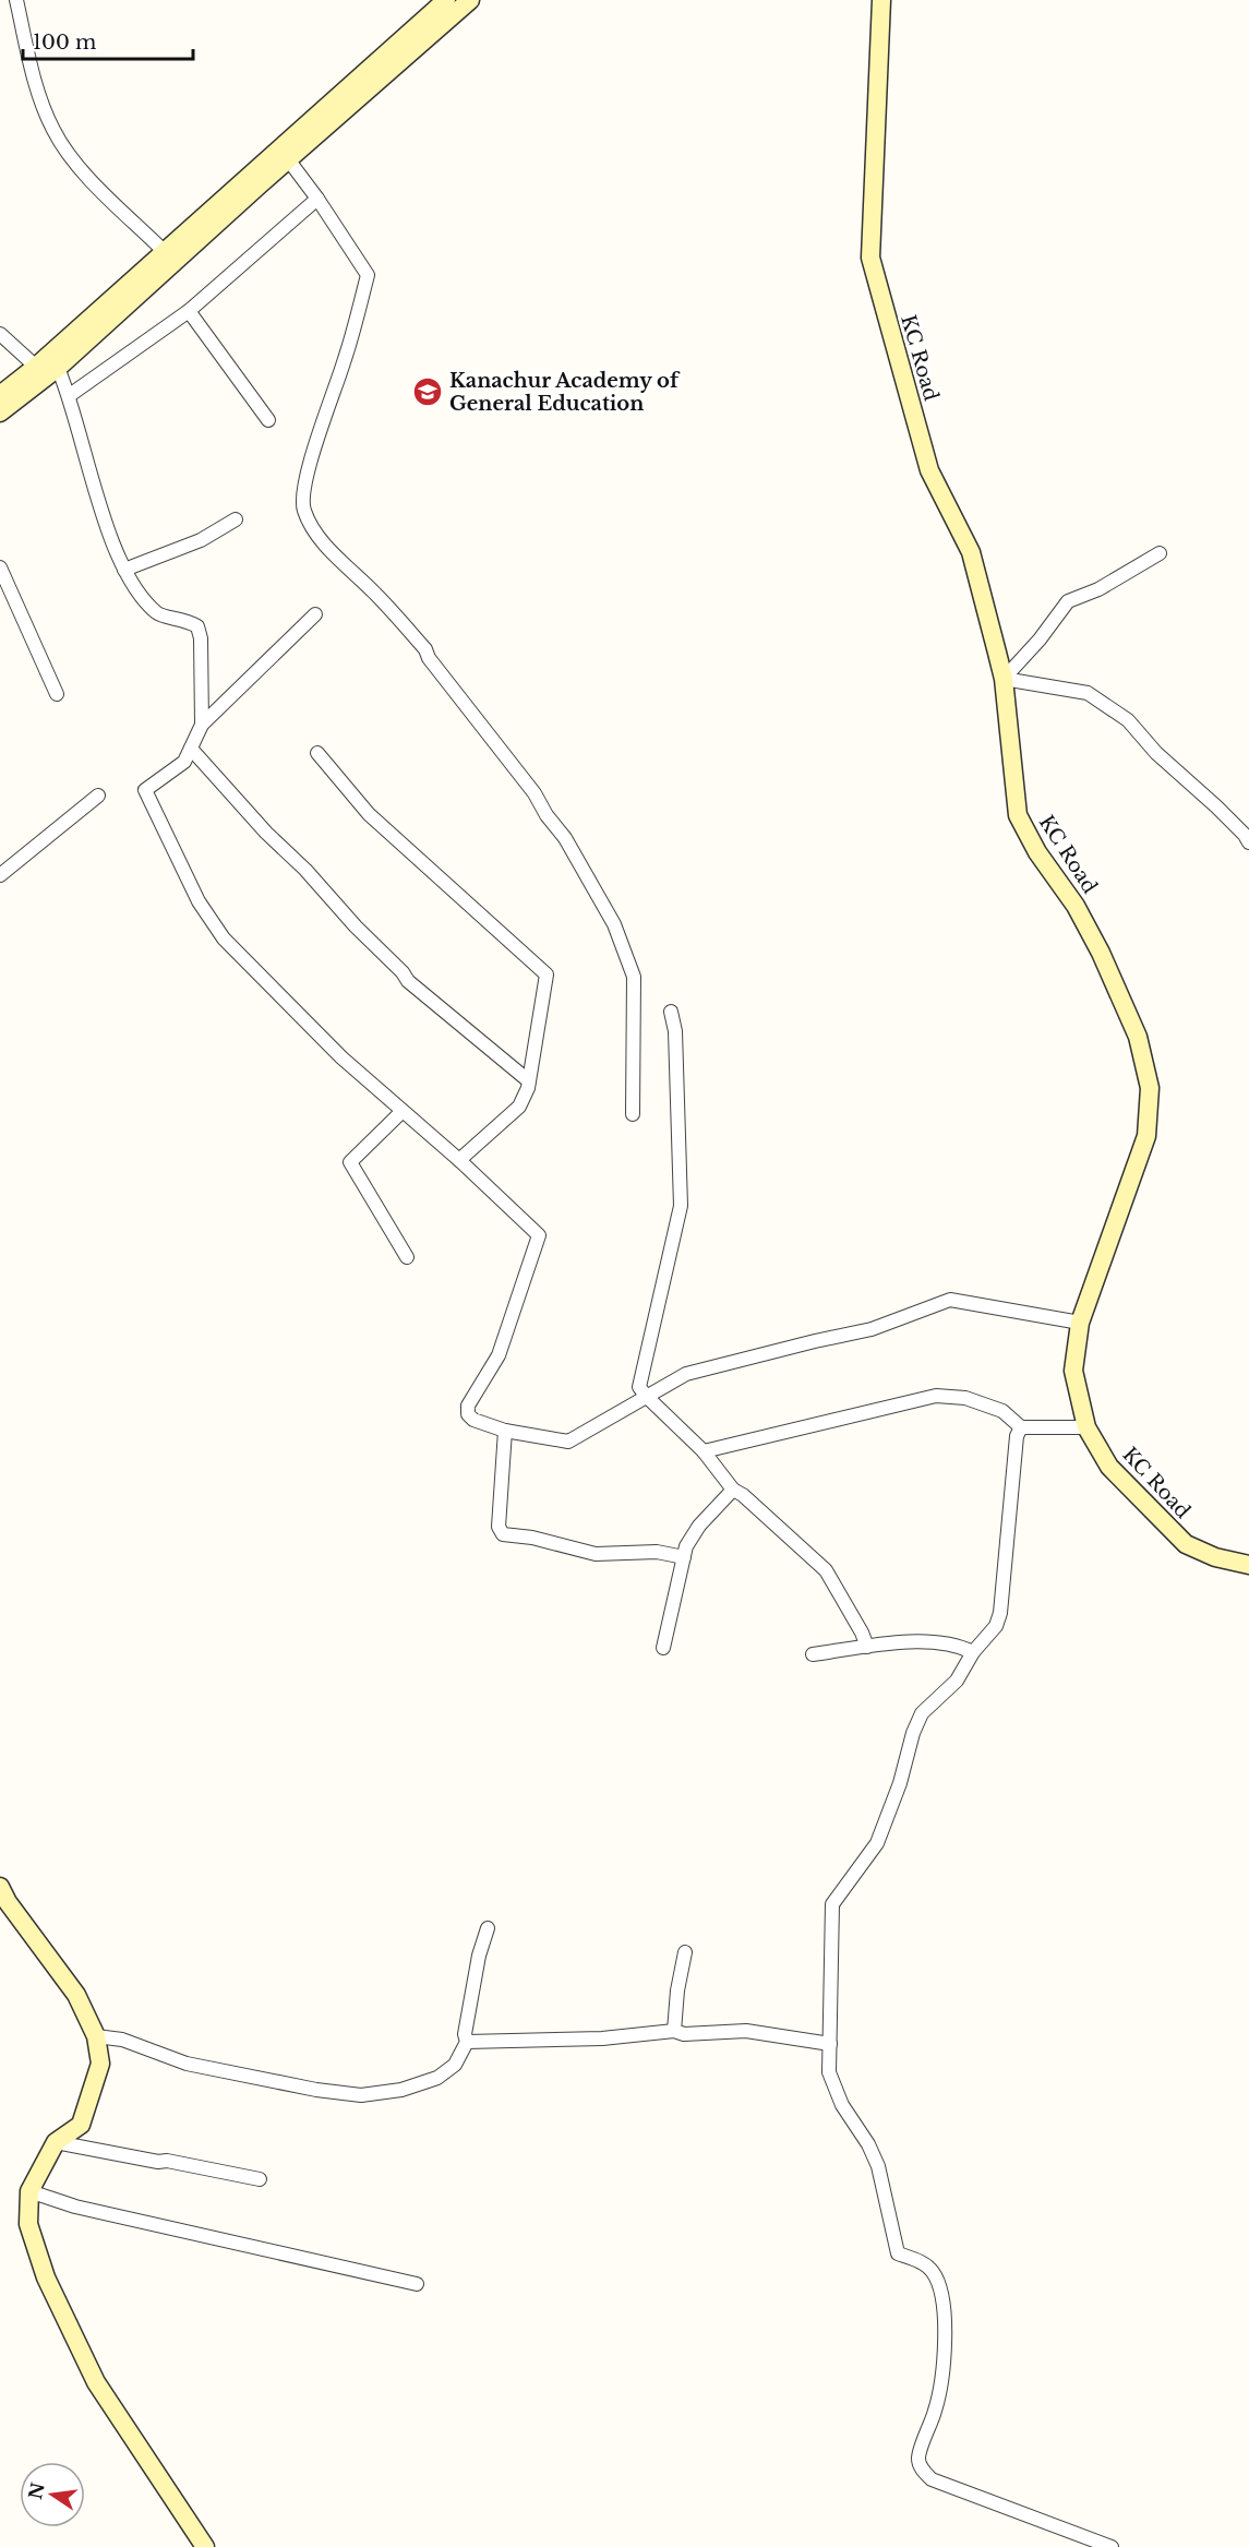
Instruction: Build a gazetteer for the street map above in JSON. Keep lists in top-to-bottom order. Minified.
{"streets":{"main road":["KC Road"]},"places":{"school or university":["Kanachur Academy of General Education"]},"scale_bar":"100 m","north":"left"}
